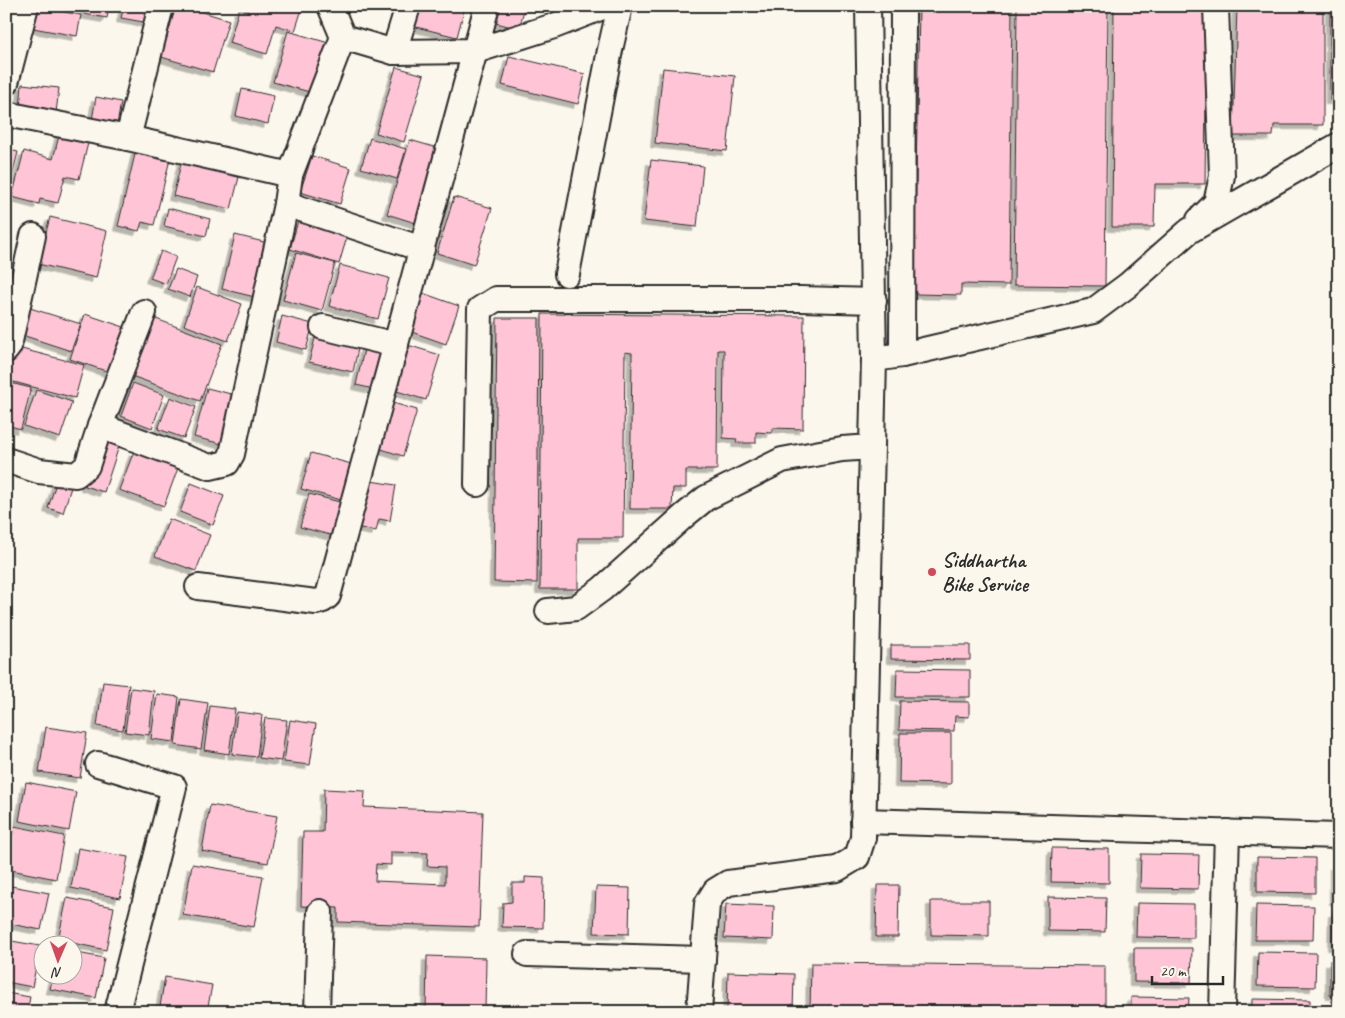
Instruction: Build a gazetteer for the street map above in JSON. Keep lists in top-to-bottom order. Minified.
{"places":["Siddhartha Bike Service"],"scale_bar":"20 m","north":"bottom"}
